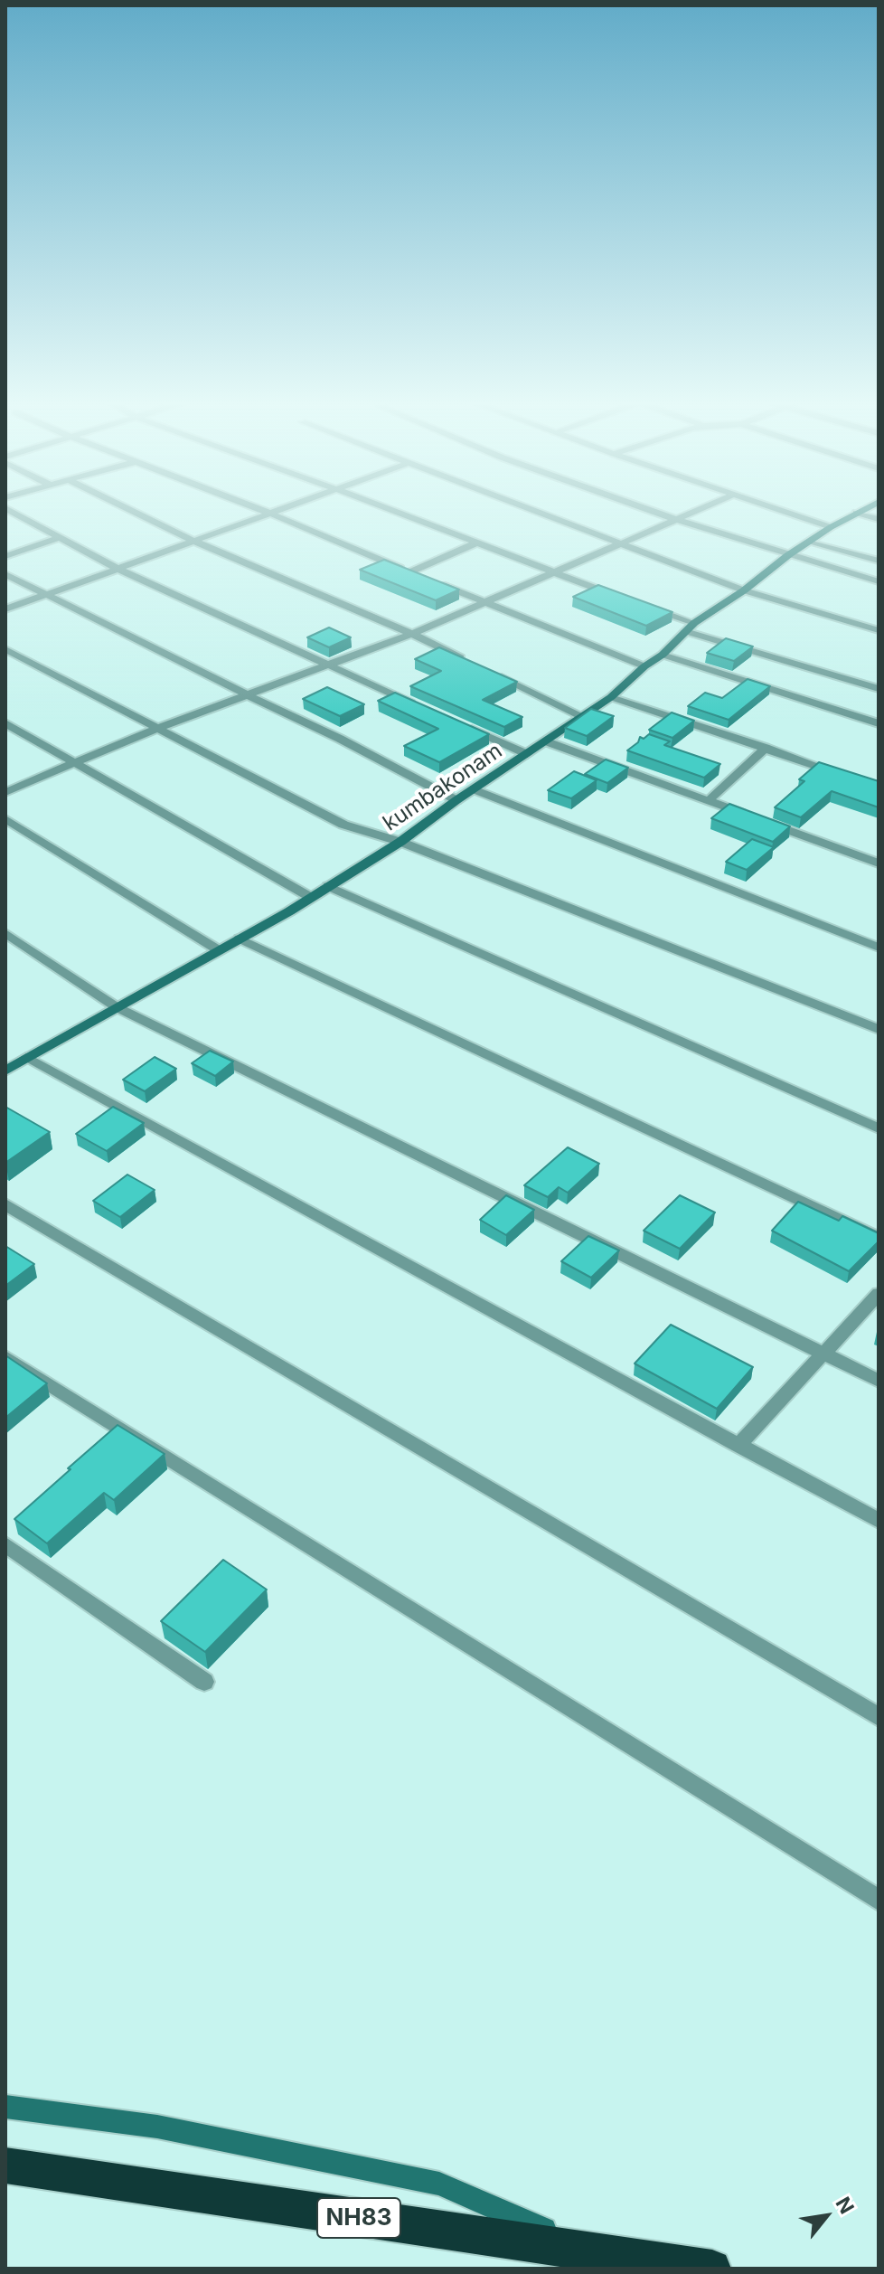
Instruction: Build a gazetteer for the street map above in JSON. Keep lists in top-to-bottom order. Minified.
{"streets":{"highway":["NH83"],"street":["kumbakonam"]},"north":"top right"}
